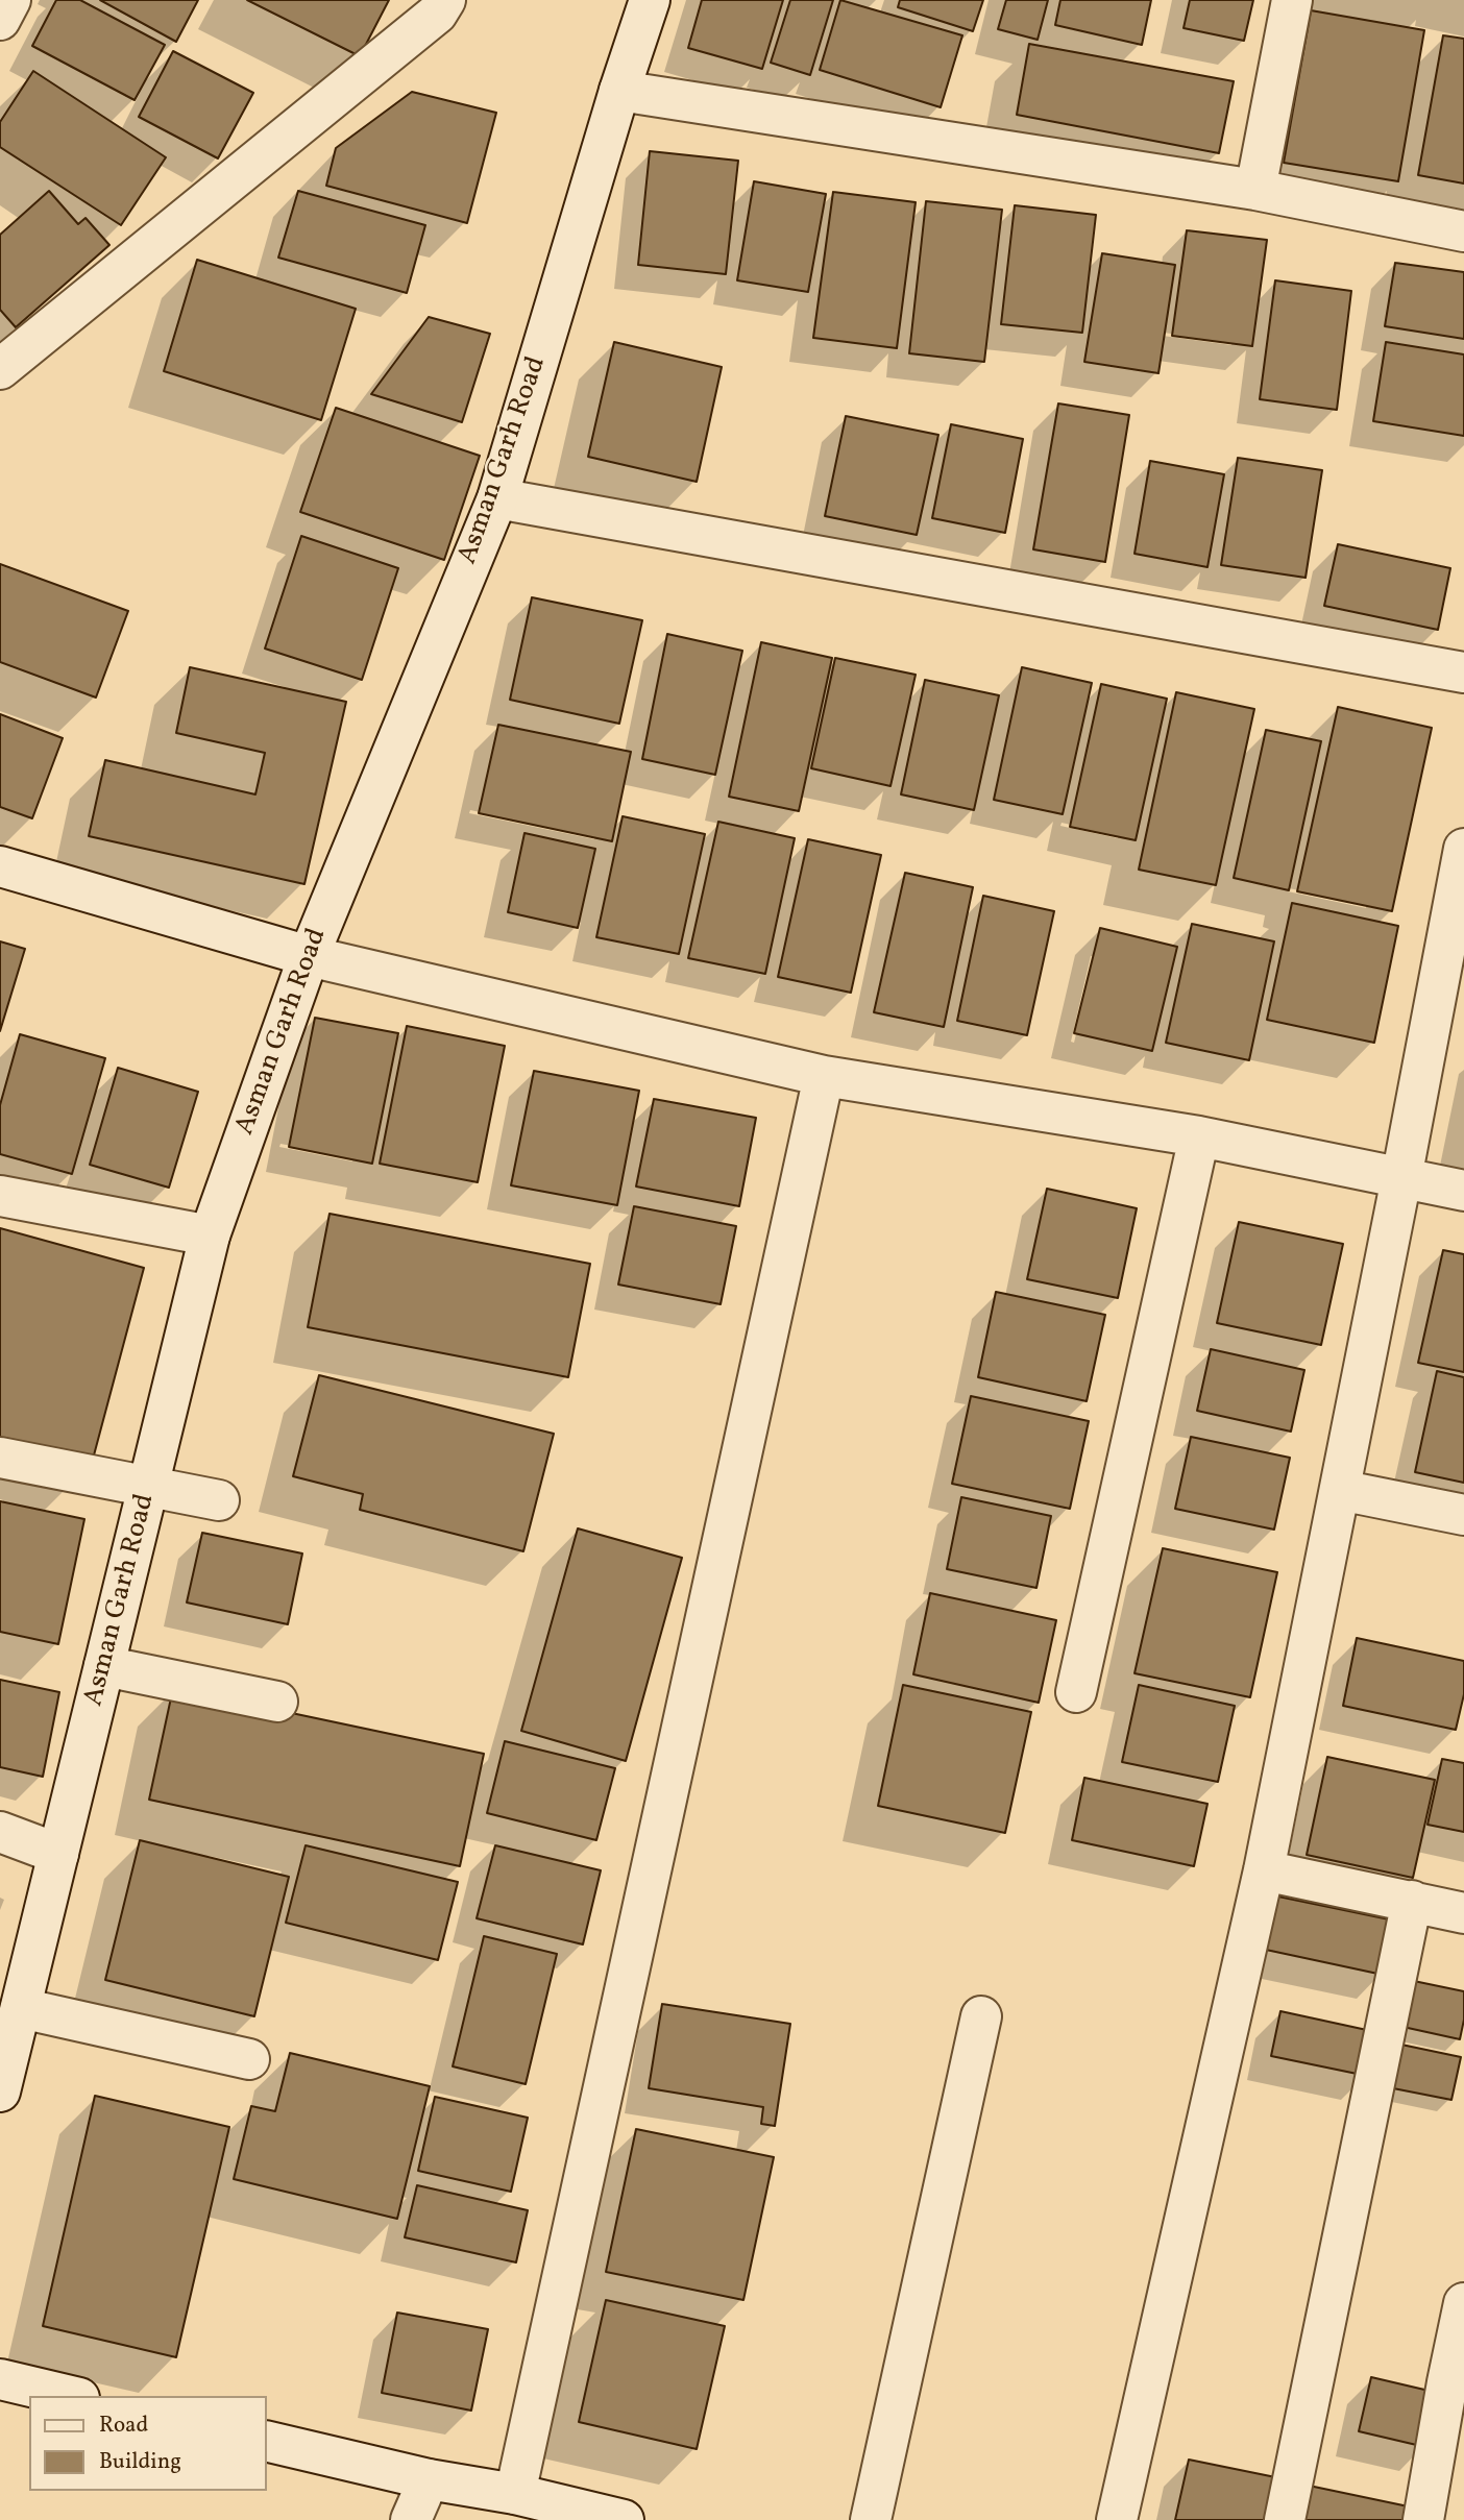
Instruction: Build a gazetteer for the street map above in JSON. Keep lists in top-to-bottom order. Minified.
{"streets":{"street":["Asman Garh Road"]},"legend":["Road","Building"]}
